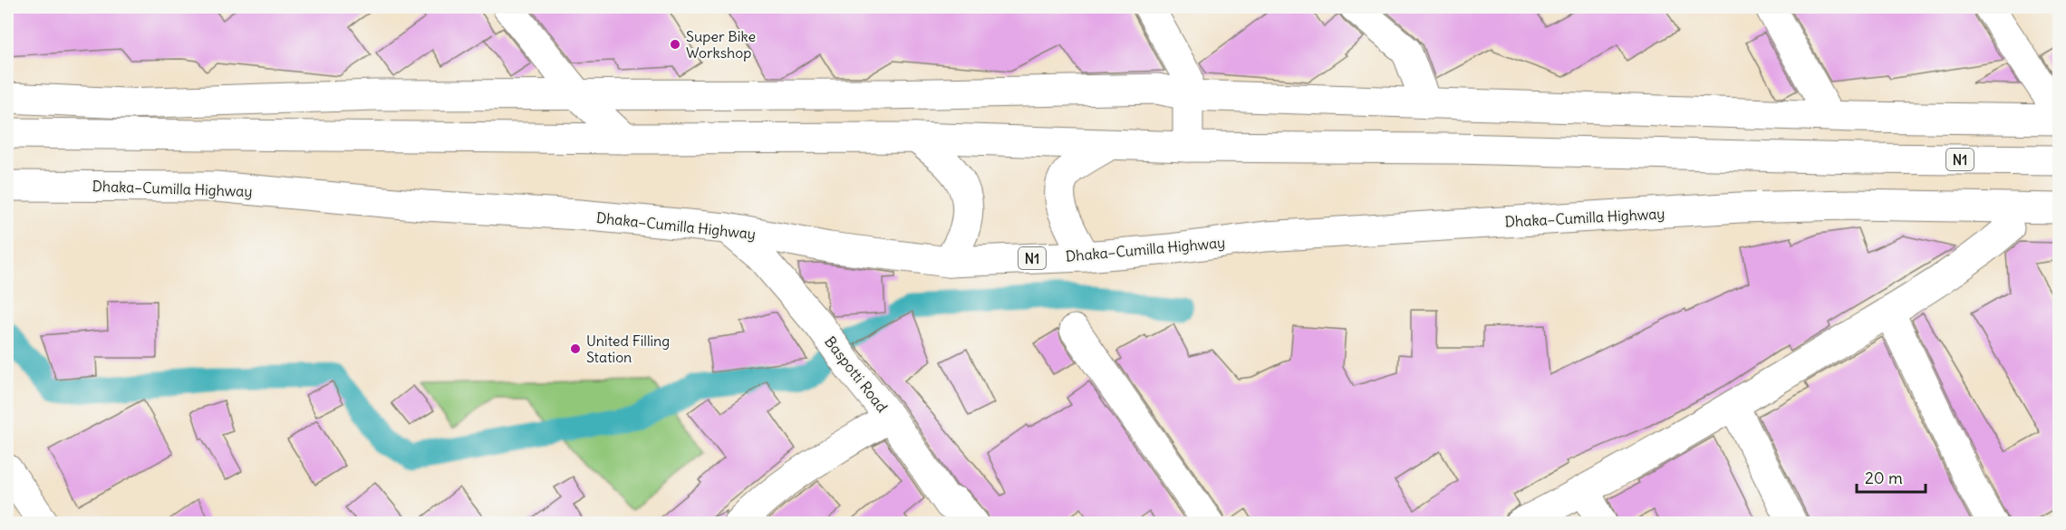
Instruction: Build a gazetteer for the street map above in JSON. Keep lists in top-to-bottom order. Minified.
{"streets":{"main road":["N1","Dhaka–Cumilla Highway","Baspotti Road"]},"crossings":[["Dhaka–Cumilla Highway","Baspotti Road"]],"places":["Super Bike Workshop","United Filling Station"],"scale_bar":"20 m"}
